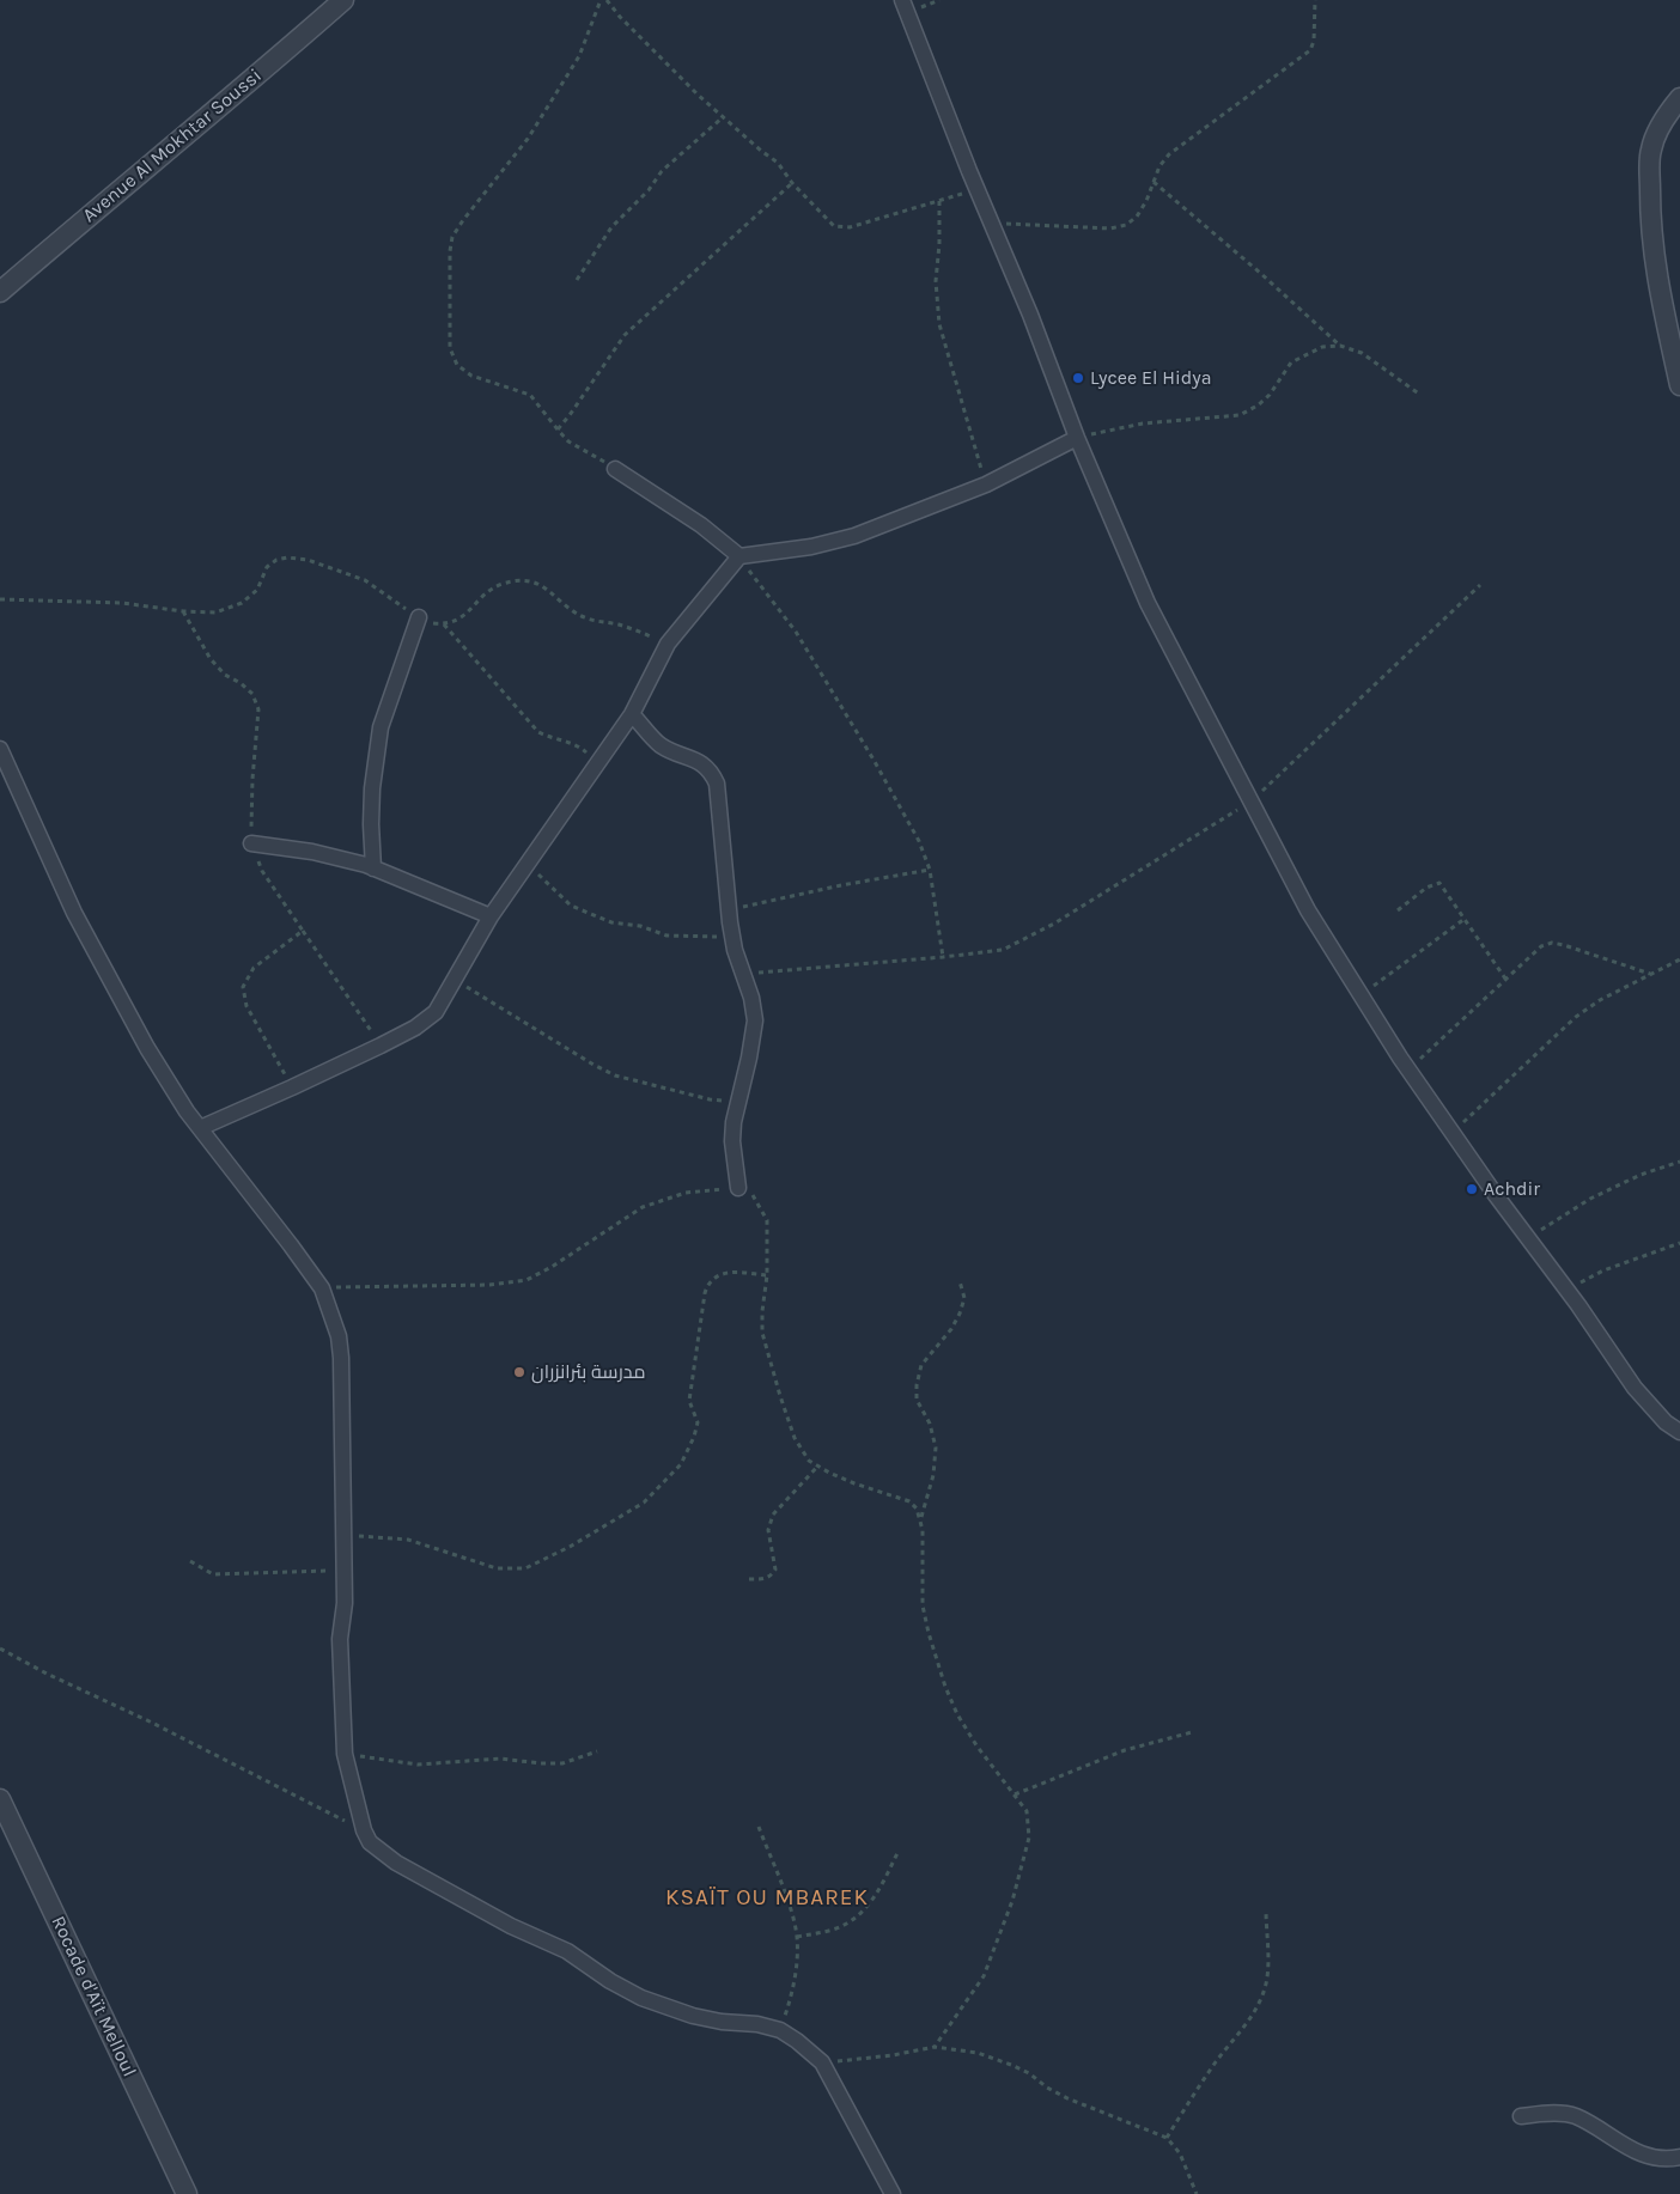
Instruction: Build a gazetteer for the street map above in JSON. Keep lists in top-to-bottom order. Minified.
{"streets":{"street":["Avenue Al Mokhtar Soussi","Rocade d'Aït Melloul"]},"districts":["KSAÏT OU MBAREK"],"places":["Lycee El Hidya","Achdir","مدرسة بئرانزران"]}
